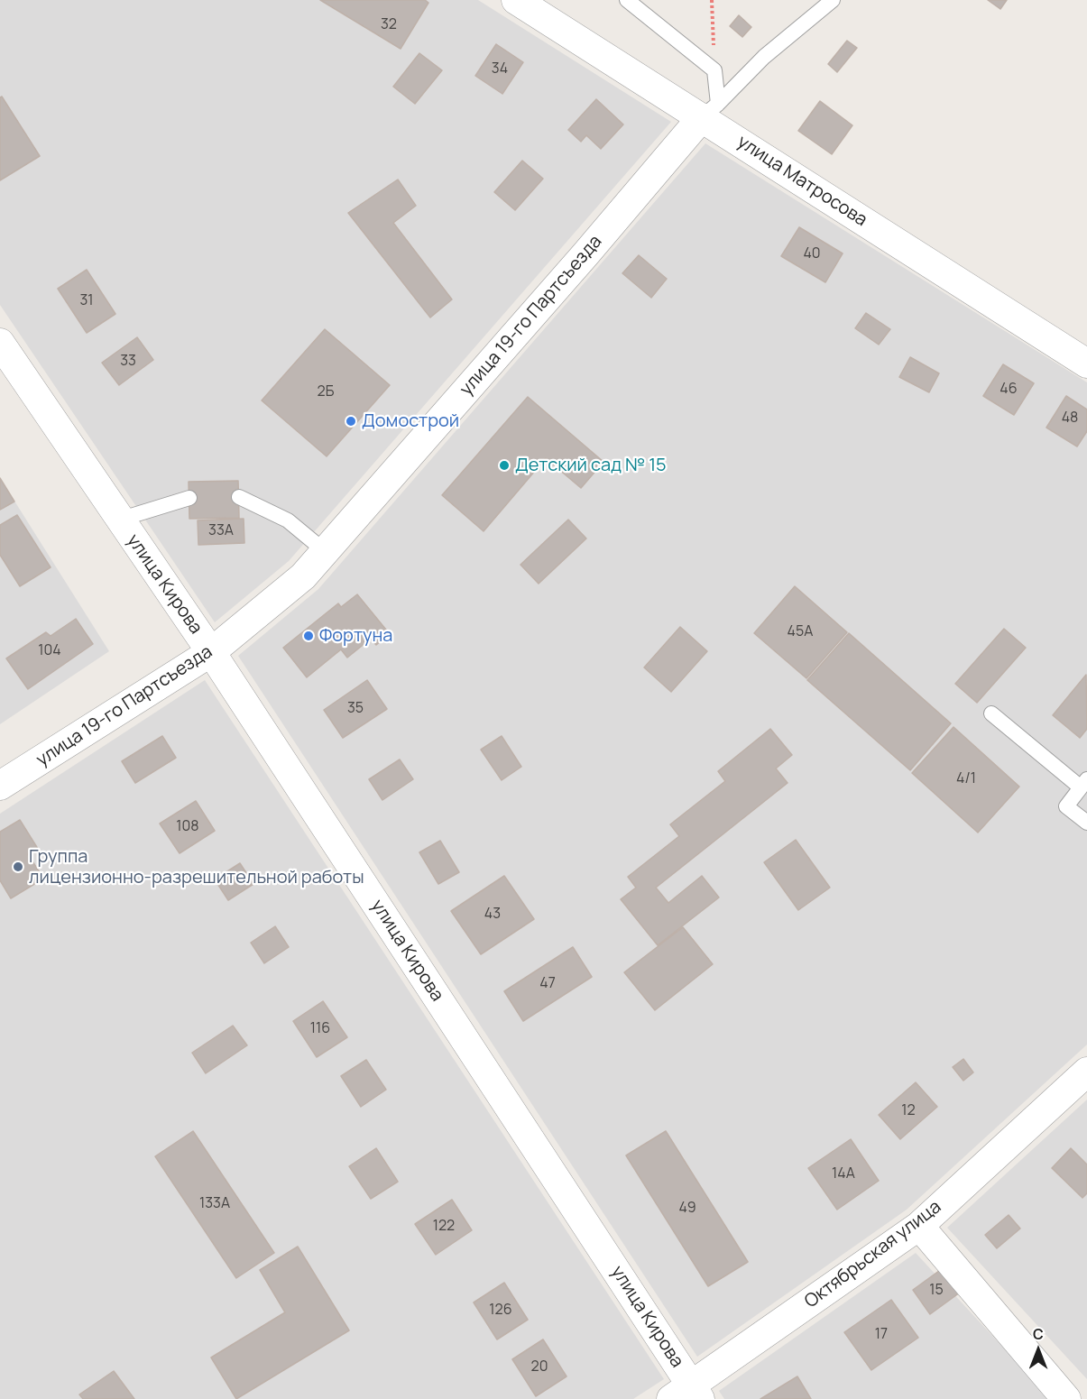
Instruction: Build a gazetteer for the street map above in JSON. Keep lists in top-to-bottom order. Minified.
{"streets":{"street":["улица Матросова","улица 19-го Партсъезда","улица Кирова","Октябрьская улица"]},"crossings":[["улица Матросова","улица 19-го Партсъезда"],["улица 19-го Партсъезда","улица Кирова"],["улица Кирова","Октябрьская улица"]],"places":["Домострой","Детский сад № 15","Фортуна","Группа лицензионно-разрешительной работы"],"house_numbers":["32","34","40","31","33","46","2Б","48","33А","45А","104","35","4/1","108","43","47","116","12","14А","133А","49","122","15","126","17","20"],"north":"top"}
